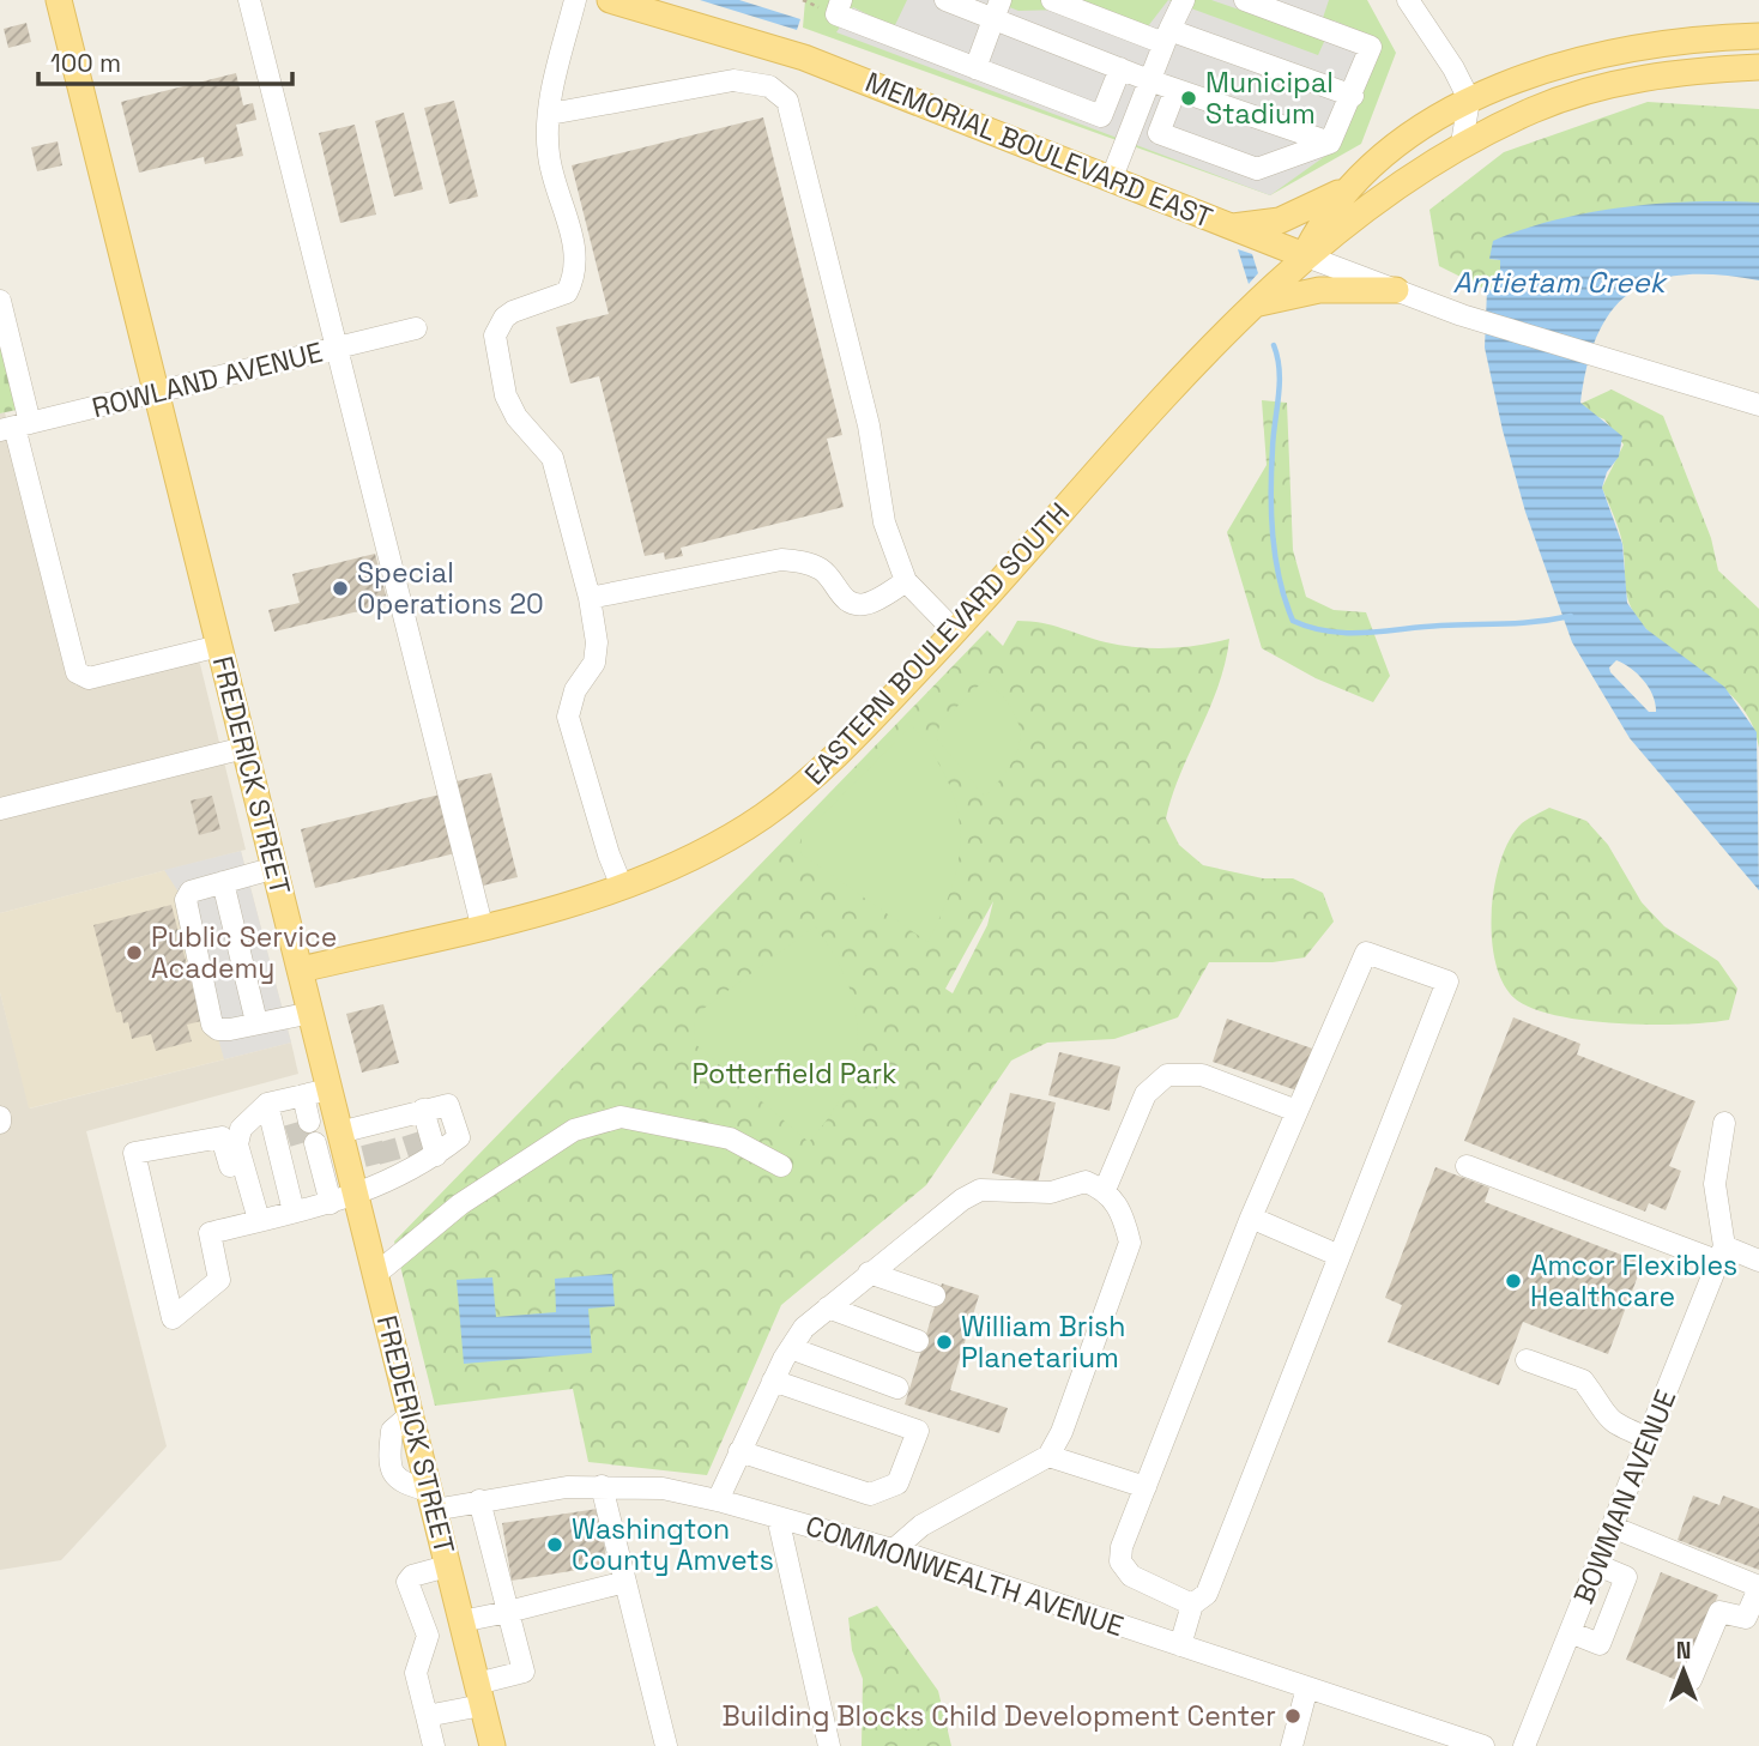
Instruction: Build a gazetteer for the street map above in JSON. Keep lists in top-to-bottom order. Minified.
{"streets":{"main road":["MEMORIAL BOULEVARD EAST","EASTERN BOULEVARD SOUTH","FREDERICK STREET"],"street":["ROWLAND AVENUE","BOWMAN AVENUE","COMMONWEALTH AVENUE"]},"crossings":[["MEMORIAL BOULEVARD EAST","EASTERN BOULEVARD SOUTH"],["ROWLAND AVENUE","FREDERICK STREET"],["EASTERN BOULEVARD SOUTH","FREDERICK STREET"],["FREDERICK STREET","COMMONWEALTH AVENUE"]],"water":["Antietam Creek"],"parks":["Potterfield Park"],"places":["Municipal Stadium","Special Operations 20","Public Service Academy","Amcor Flexibles Healthcare","William Brish Planetarium","Washington County Amvets","Building Blocks Child Development Center"],"scale_bar":"100 m","north":"top"}
